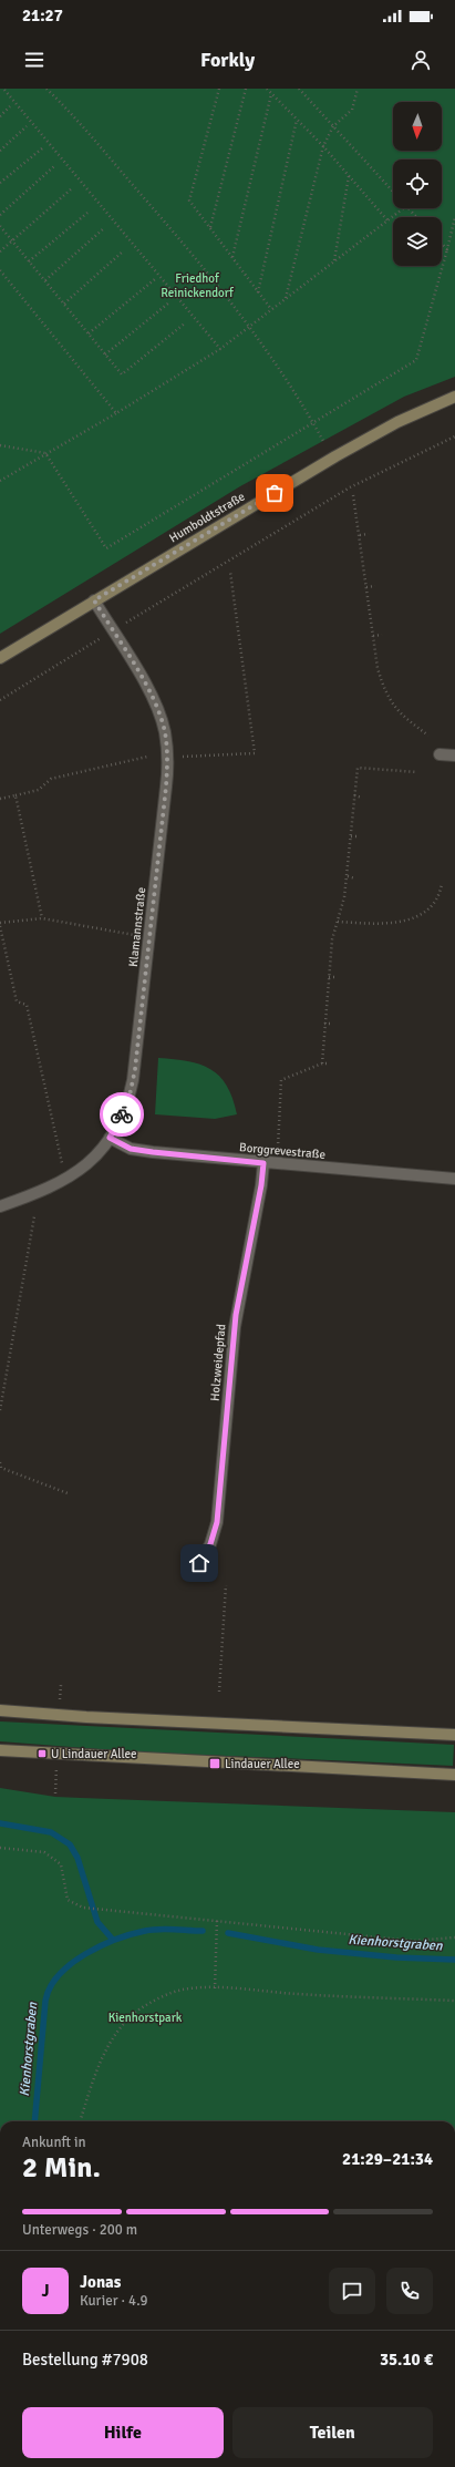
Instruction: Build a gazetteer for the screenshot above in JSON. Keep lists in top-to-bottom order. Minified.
{"streets":{"main road":["Humboldtstraße"],"street":["Klamannstraße","Borggrevestraße","Holzweidepfad"]},"crossings":[["Humboldtstraße","Klamannstraße"],["Klamannstraße","Borggrevestraße"],["Borggrevestraße","Holzweidepfad"]],"water":["Kienhorstgraben"],"parks":["Friedhof Reinickendorf","Kienhorstpark"],"places":{"transit":["U Lindauer Allee","Lindauer Allee"]},"north":"bottom","page":{"status":"21:27","header":"Forkly","heading":["2 Min.","Ankunft in","21:29–21:34"],"panel":["Jonas","Kurier · 4.9","Bestellung #7908","35.10 €"],"bar":"Unterwegs · 200 m","round":"J","buttons":["Hilfe","Teilen"]}}
